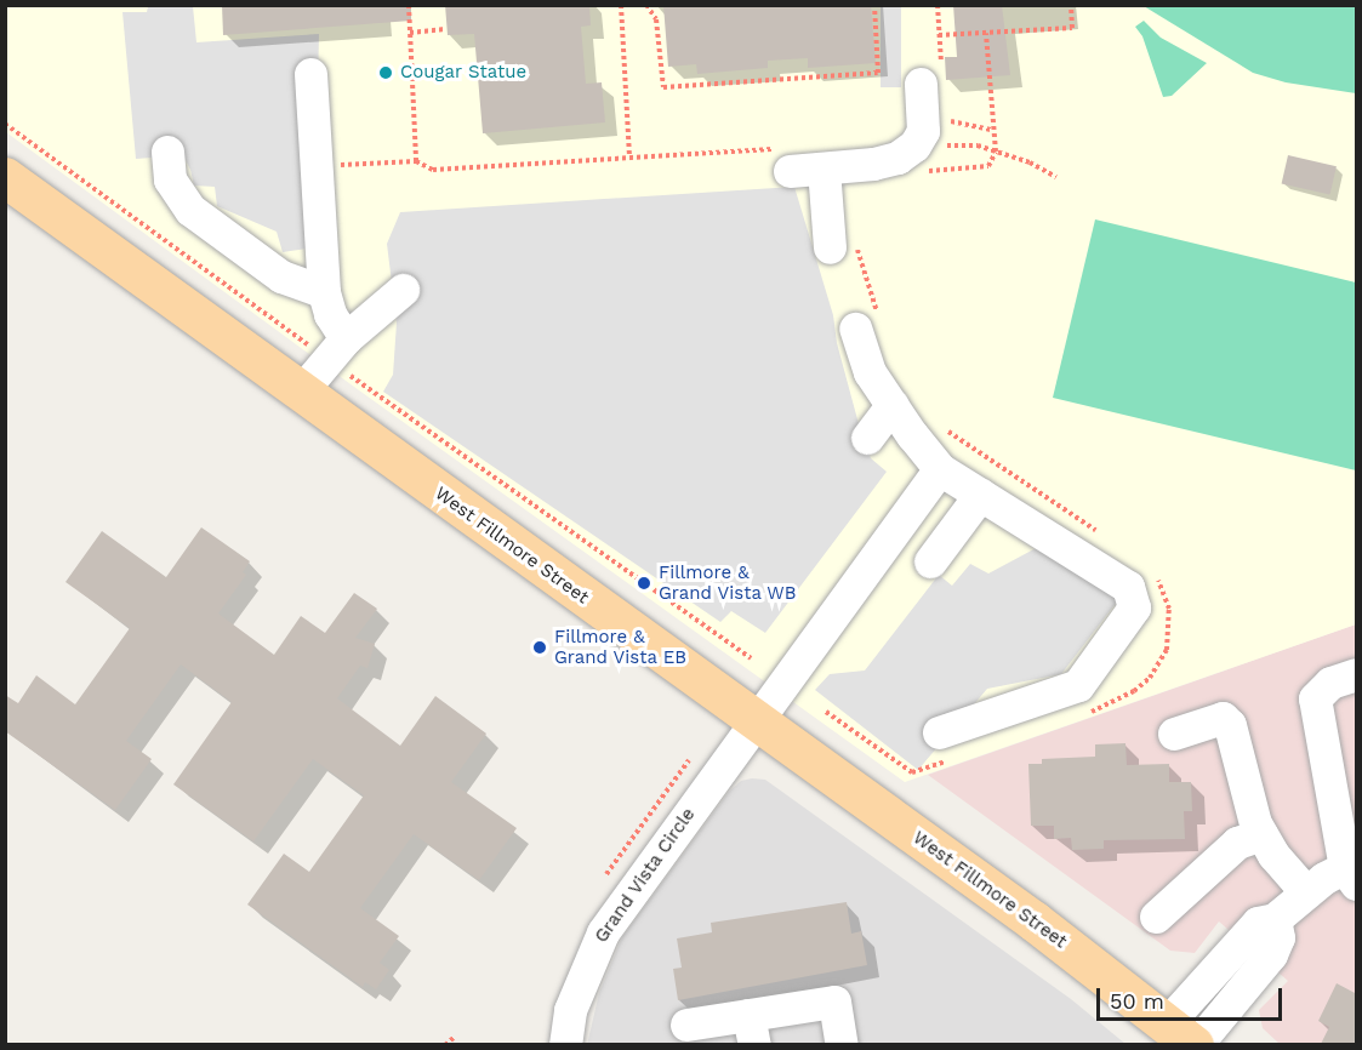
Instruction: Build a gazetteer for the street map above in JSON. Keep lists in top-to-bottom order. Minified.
{"streets":{"main road":["West Fillmore Street"],"street":["Grand Vista Circle"]},"crossings":[["West Fillmore Street","Grand Vista Circle"]],"places":["Cougar Statue","Fillmore & Grand Vista WB","Fillmore & Grand Vista EB"],"scale_bar":"50 m"}
